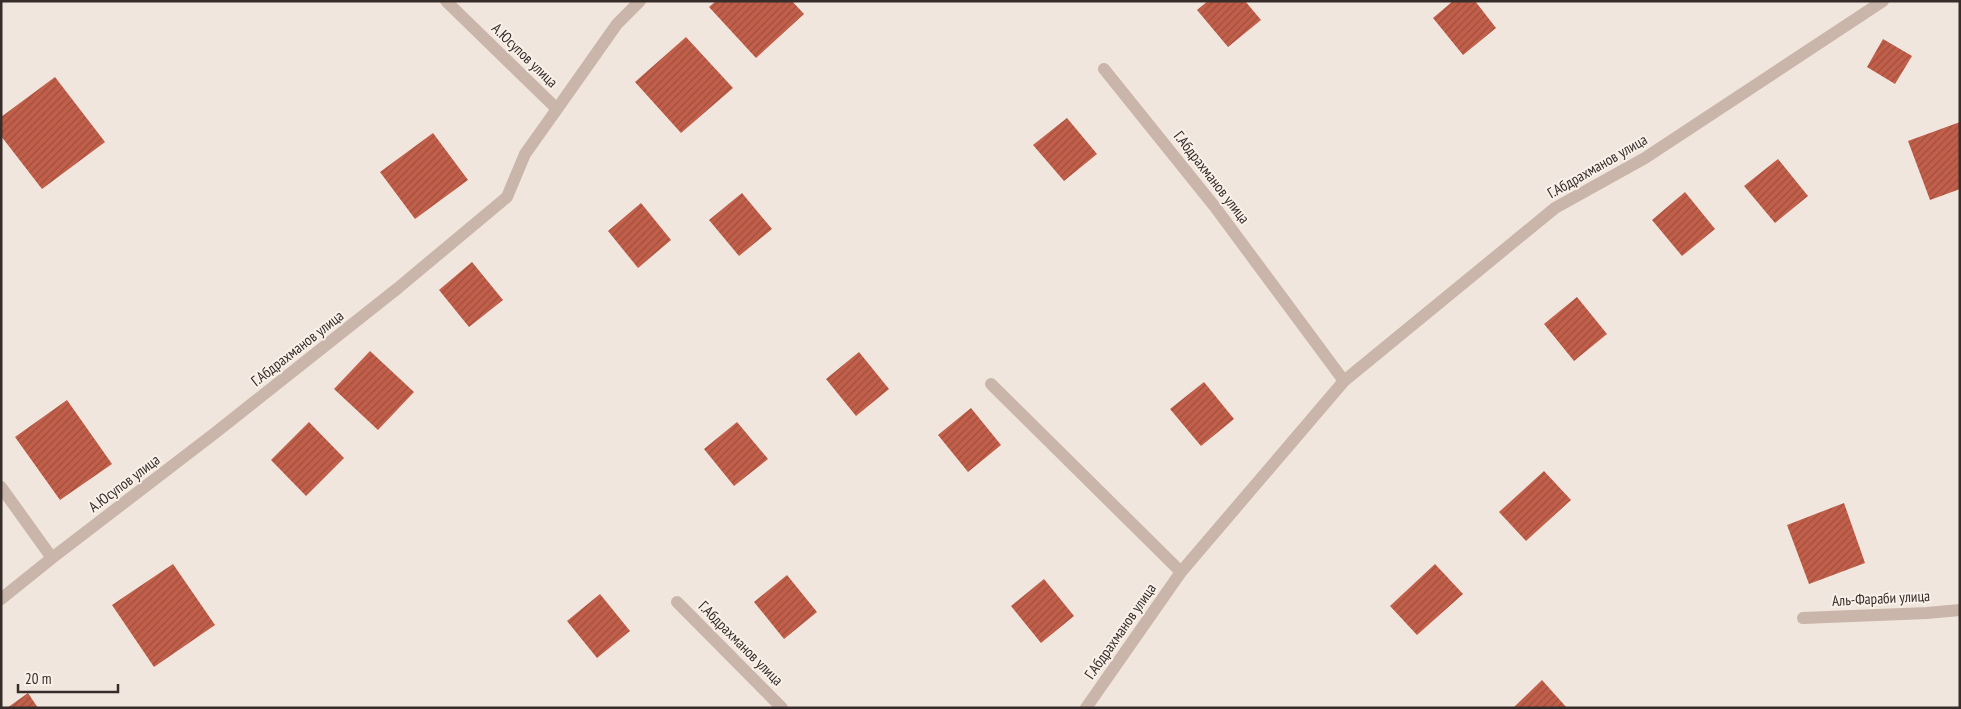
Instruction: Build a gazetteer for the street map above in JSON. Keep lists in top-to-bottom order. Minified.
{"streets":{"street":["А.Юсупов улица","Г.Абдрахманов улица","Аль-Фараби улица"]},"crossings":[["А.Юсупов улица","Г.Абдрахманов улица"]],"scale_bar":"20 m"}
